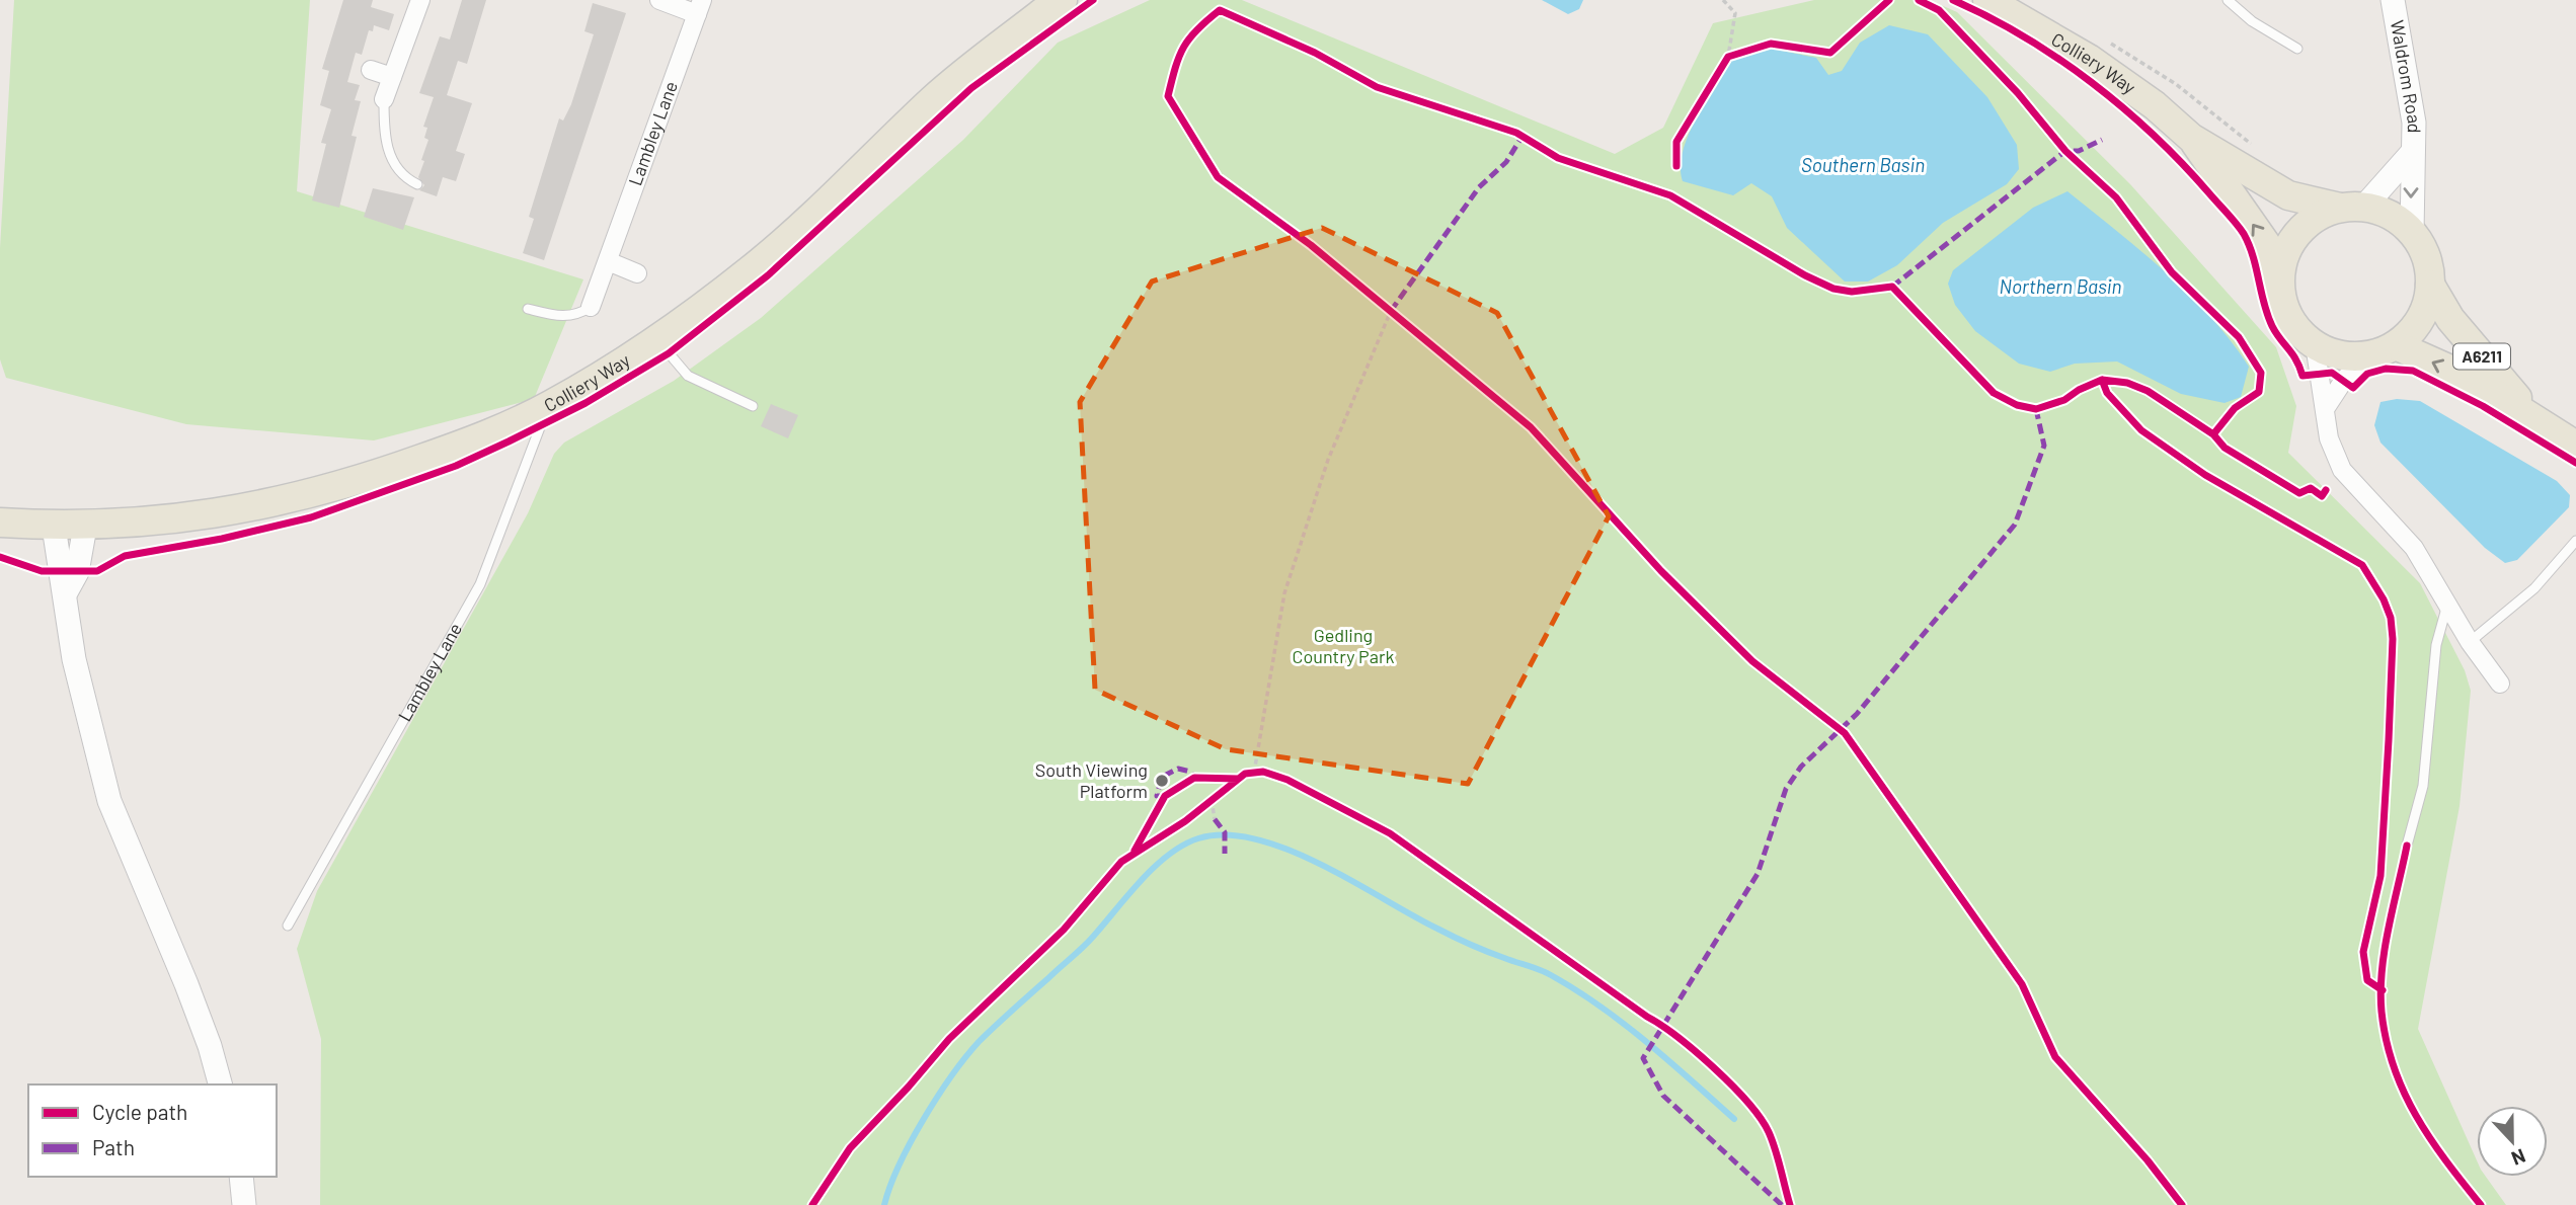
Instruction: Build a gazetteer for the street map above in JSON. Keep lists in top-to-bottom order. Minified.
{"streets":{"main road":["Colliery Way","A6211"],"street":["Waldrom Road","Lambley Lane"]},"crossings":[["Colliery Way","Waldrom Road"],["Colliery Way","Lambley Lane"],["Colliery Way","A6211"],["Waldrom Road","A6211"]],"water":["Southern Basin","Northern Basin"],"parks":["Gedling Country Park"],"places":["South Viewing Platform"],"legend":["Cycle path","Path"],"north":"bottom"}
